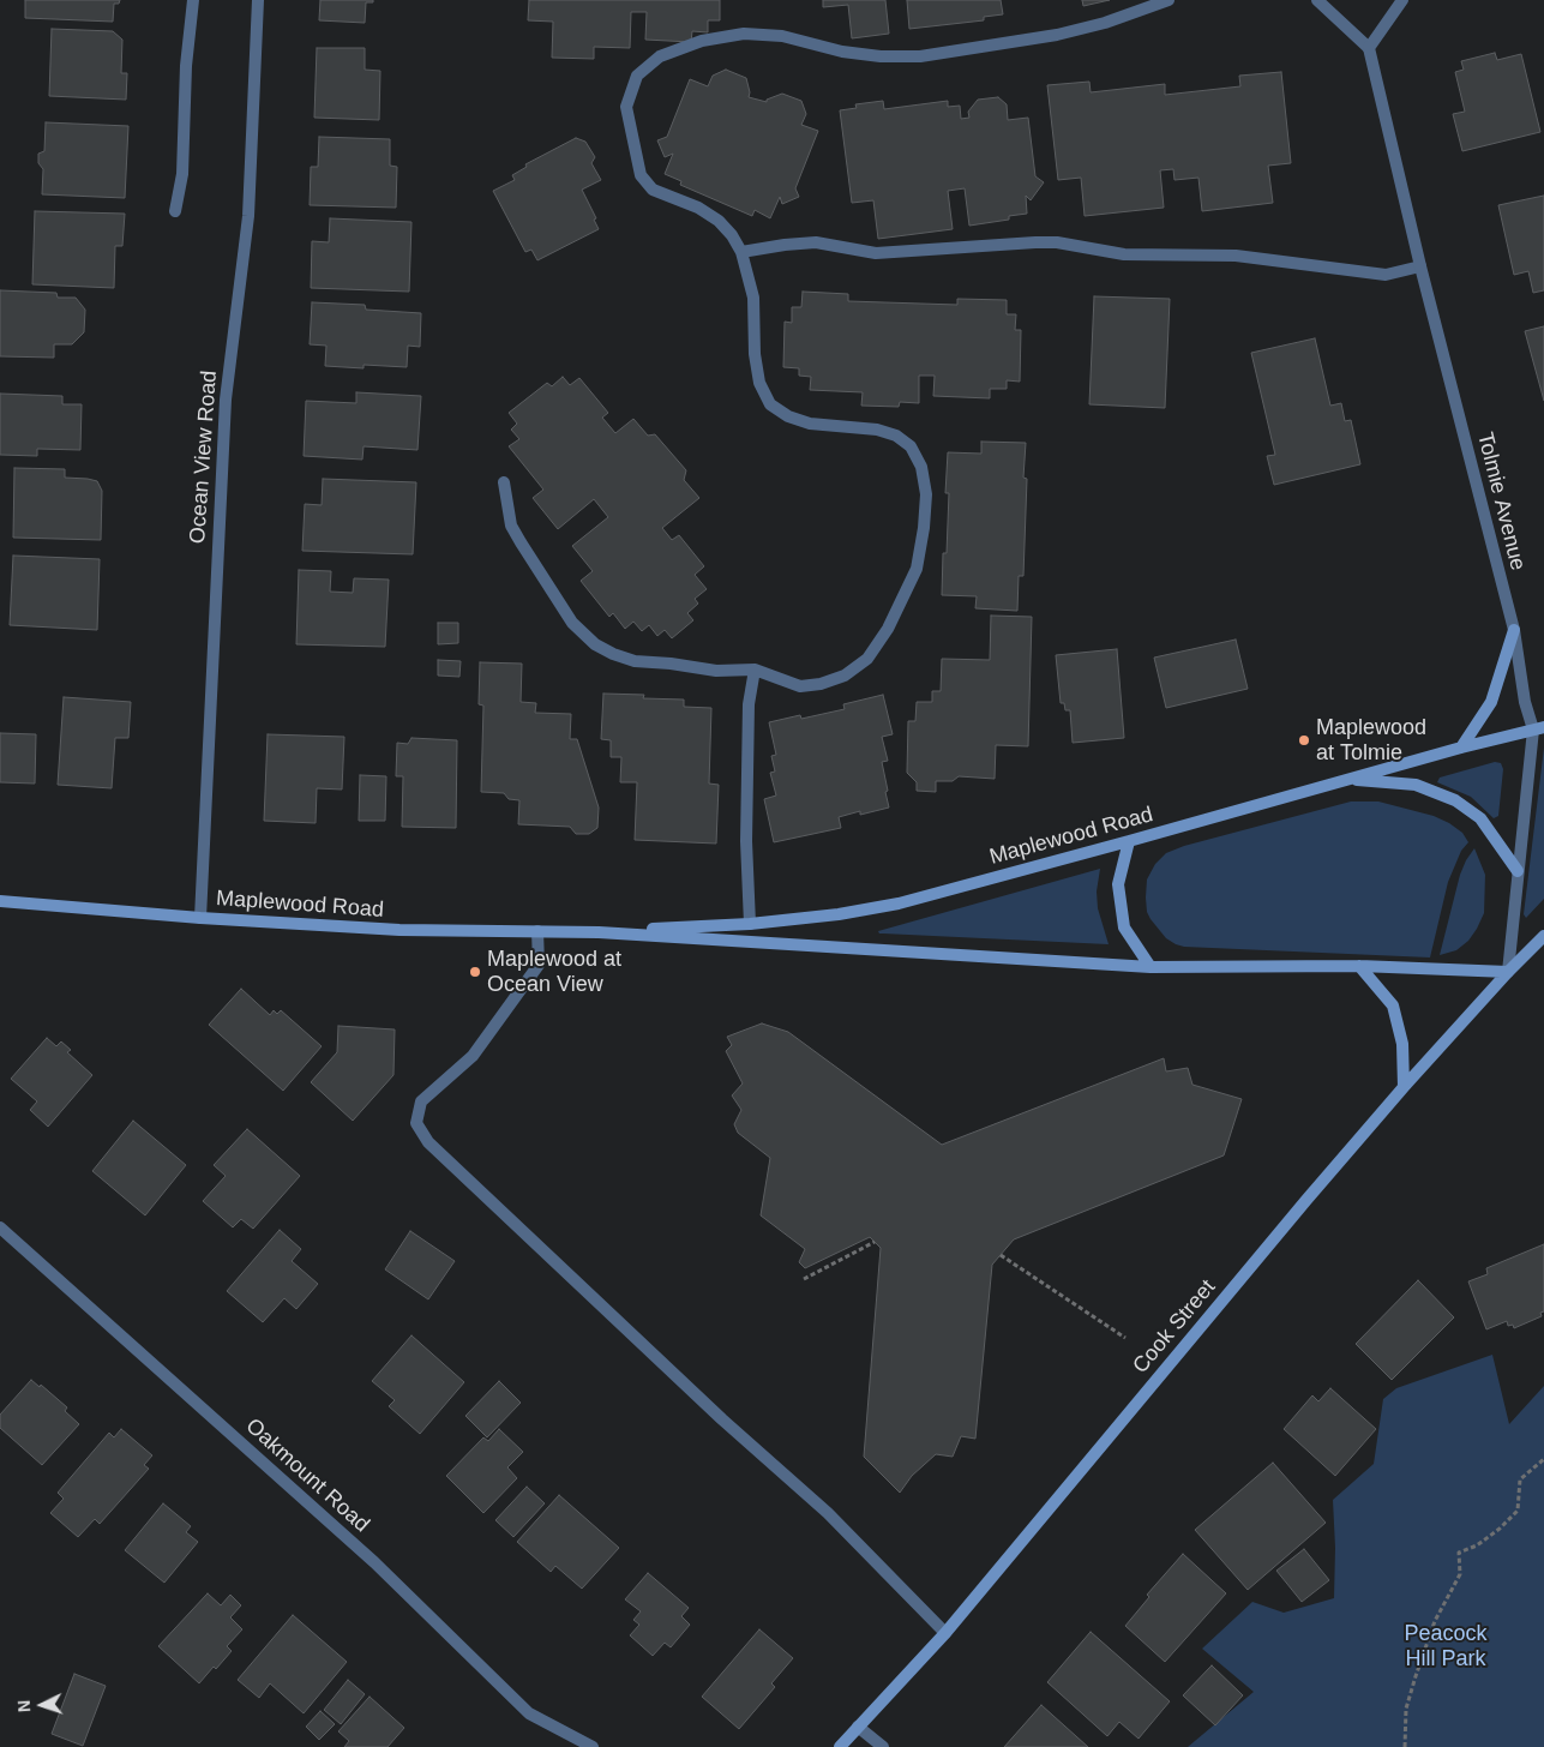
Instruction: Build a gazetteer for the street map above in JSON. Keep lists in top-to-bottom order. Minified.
{"streets":{"street":["Ocean View Road","Tolmie Avenue","Maplewood Road","Cook Street","Oakmount Road"]},"crossings":[["Ocean View Road","Maplewood Road"],["Tolmie Avenue","Maplewood Road"],["Tolmie Avenue","Cook Street"],["Maplewood Road","Cook Street"]],"parks":["Peacock Hill Park"],"places":["Maplewood at Tolmie","Maplewood at Ocean View"],"north":"left"}
